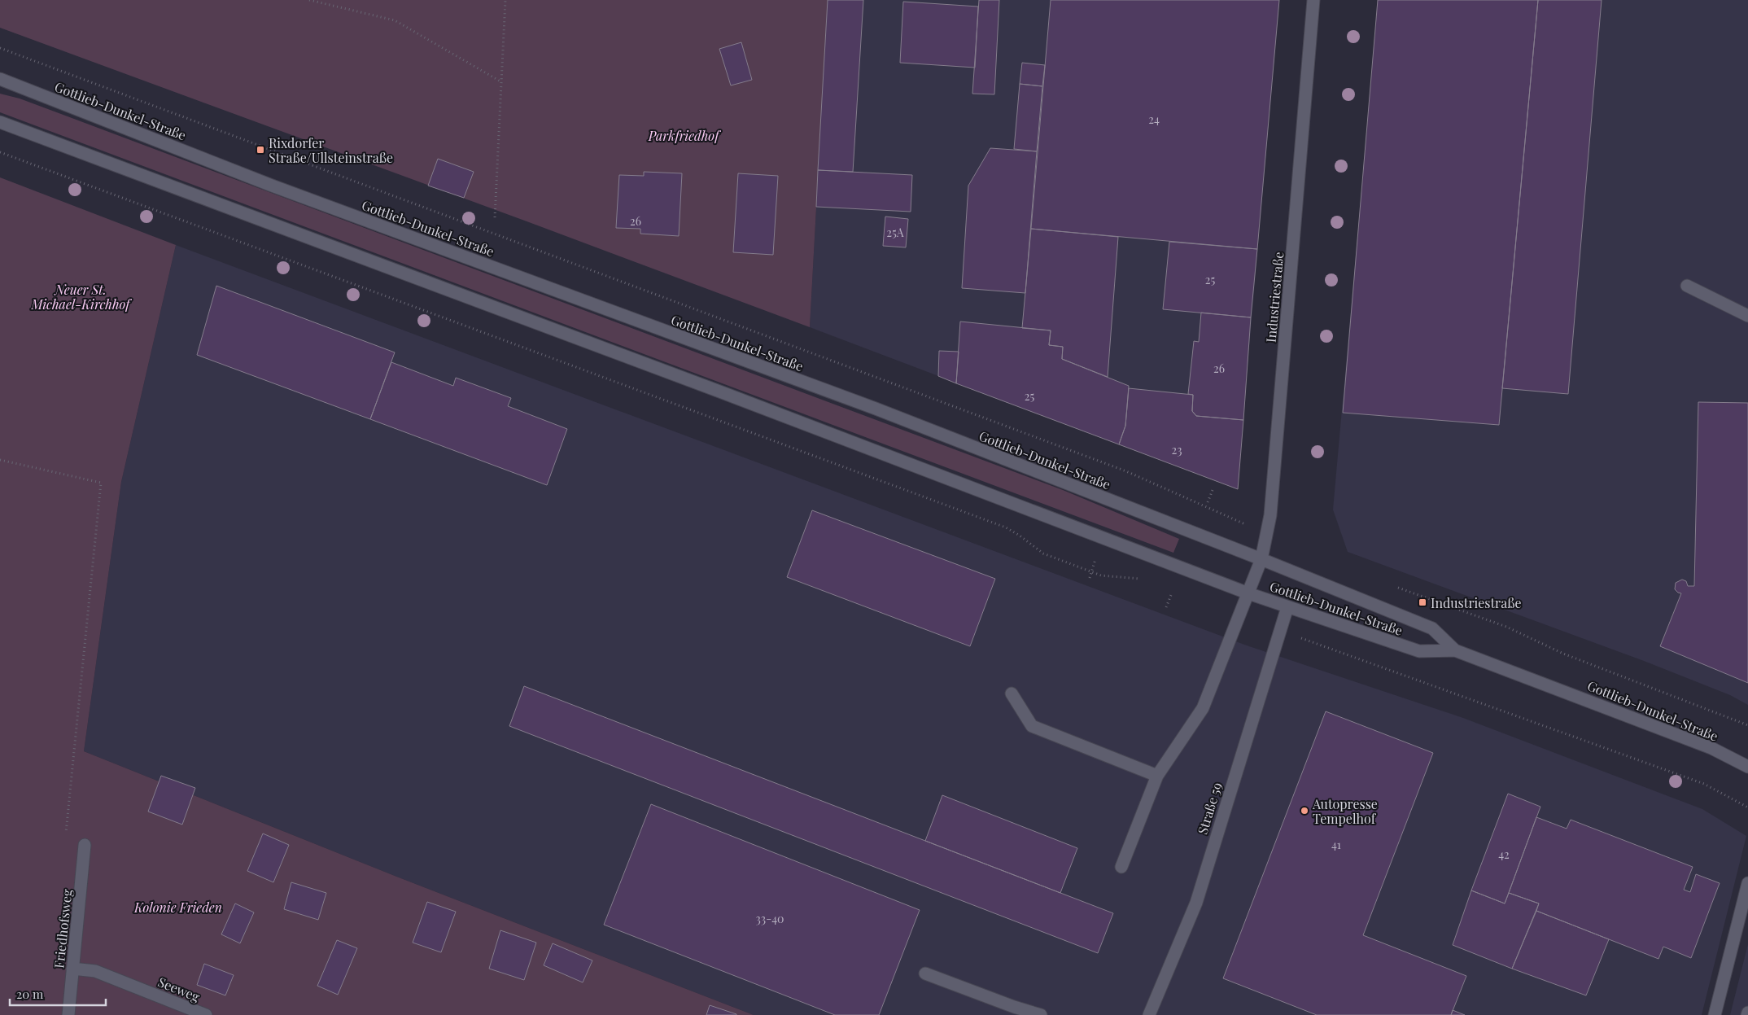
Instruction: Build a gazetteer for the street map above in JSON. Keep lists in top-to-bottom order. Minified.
{"streets":{"street":["Gottlieb-Dunkel-Straße","Industriestraße","Straße 59","Friedhofsweg","Seeweg"]},"crossings":[["Gottlieb-Dunkel-Straße","Industriestraße"],["Gottlieb-Dunkel-Straße","Straße 59"],["Friedhofsweg","Seeweg"]],"parks":["Parkfriedhof","Neuer St. Michael-Kirchhof","Kolonie Frieden"],"places":{"transit":["Rixdorfer Straße/Ullsteinstraße","Industriestraße"],"other":["Autopresse Tempelhof"]},"house_numbers":["24","26","25A","25","26","25","23","41","42","33-40"],"scale_bar":"20 m"}
